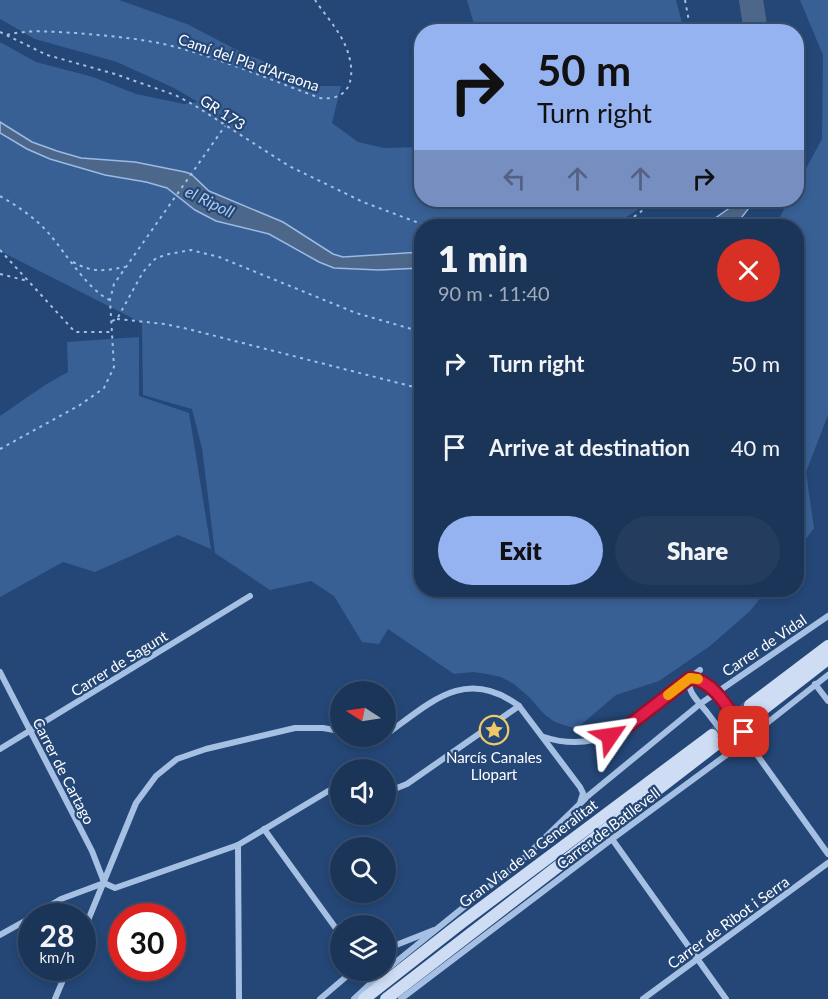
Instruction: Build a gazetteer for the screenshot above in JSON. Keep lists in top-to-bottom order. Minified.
{"streets":{"street":["Carrer de Vidal","Carrer de Sagunt","Carrer de Cartago","Carrer de Batllevell","Gran Via de la Generalitat","Carrer de Ribot i Serra"],"path":["Camí del Pla d'Arraona","GR 173"]},"crossings":[["Camí del Pla d'Arraona","GR 173"],["Carrer de Sagunt","Carrer de Cartago"]],"water":["el Ripoll"],"places":{"place":["Narcís Canales Llopart"]},"north":"left","page":{"turn":["50 m","Turn right"],"heading":["1 min","90 m · 11:40"],"list":[{"name":"Turn right","value":"50 m"},{"name":"Arrive at destination","value":"40 m"}],"buttons":["Exit","Share"],"speed":"28 km/h","limit":"30"}}
